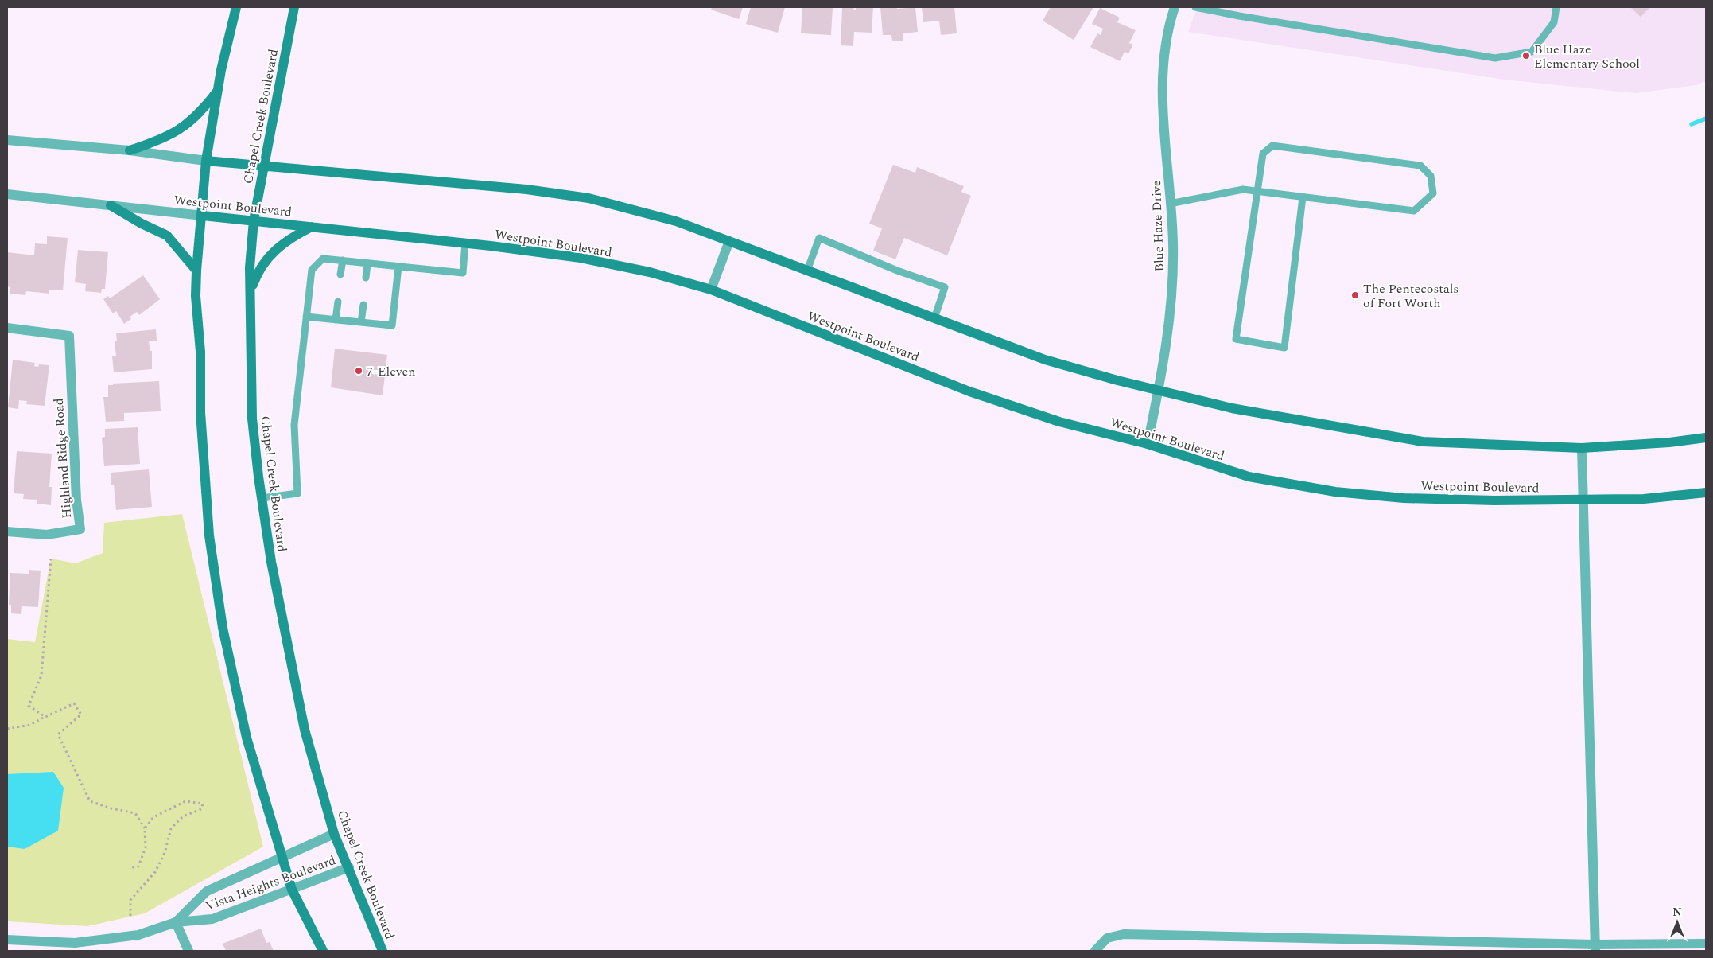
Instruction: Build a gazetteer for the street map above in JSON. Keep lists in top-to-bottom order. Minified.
{"streets":{"main road":["Chapel Creek Boulevard","Westpoint Boulevard"],"street":["Blue Haze Drive","Highland Ridge Road","Vista Heights Boulevard"]},"crossings":[["Chapel Creek Boulevard","Westpoint Boulevard"],["Chapel Creek Boulevard","Vista Heights Boulevard"],["Westpoint Boulevard","Blue Haze Drive"]],"places":["Blue Haze Elementary School","The Pentecostals of Fort Worth","7-Eleven"],"north":"top"}
